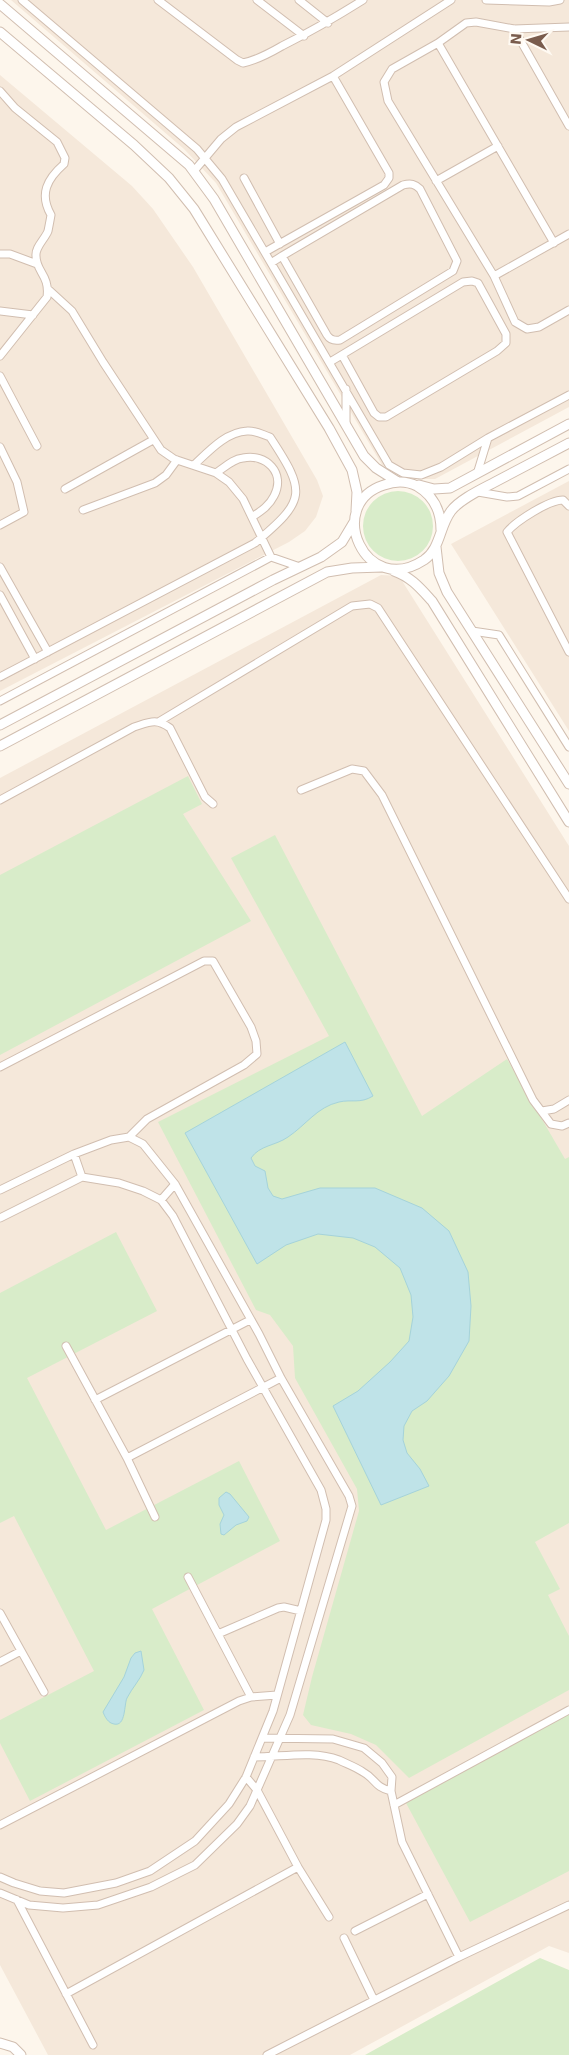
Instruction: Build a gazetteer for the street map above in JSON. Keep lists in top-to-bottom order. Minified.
{"north":"left"}
